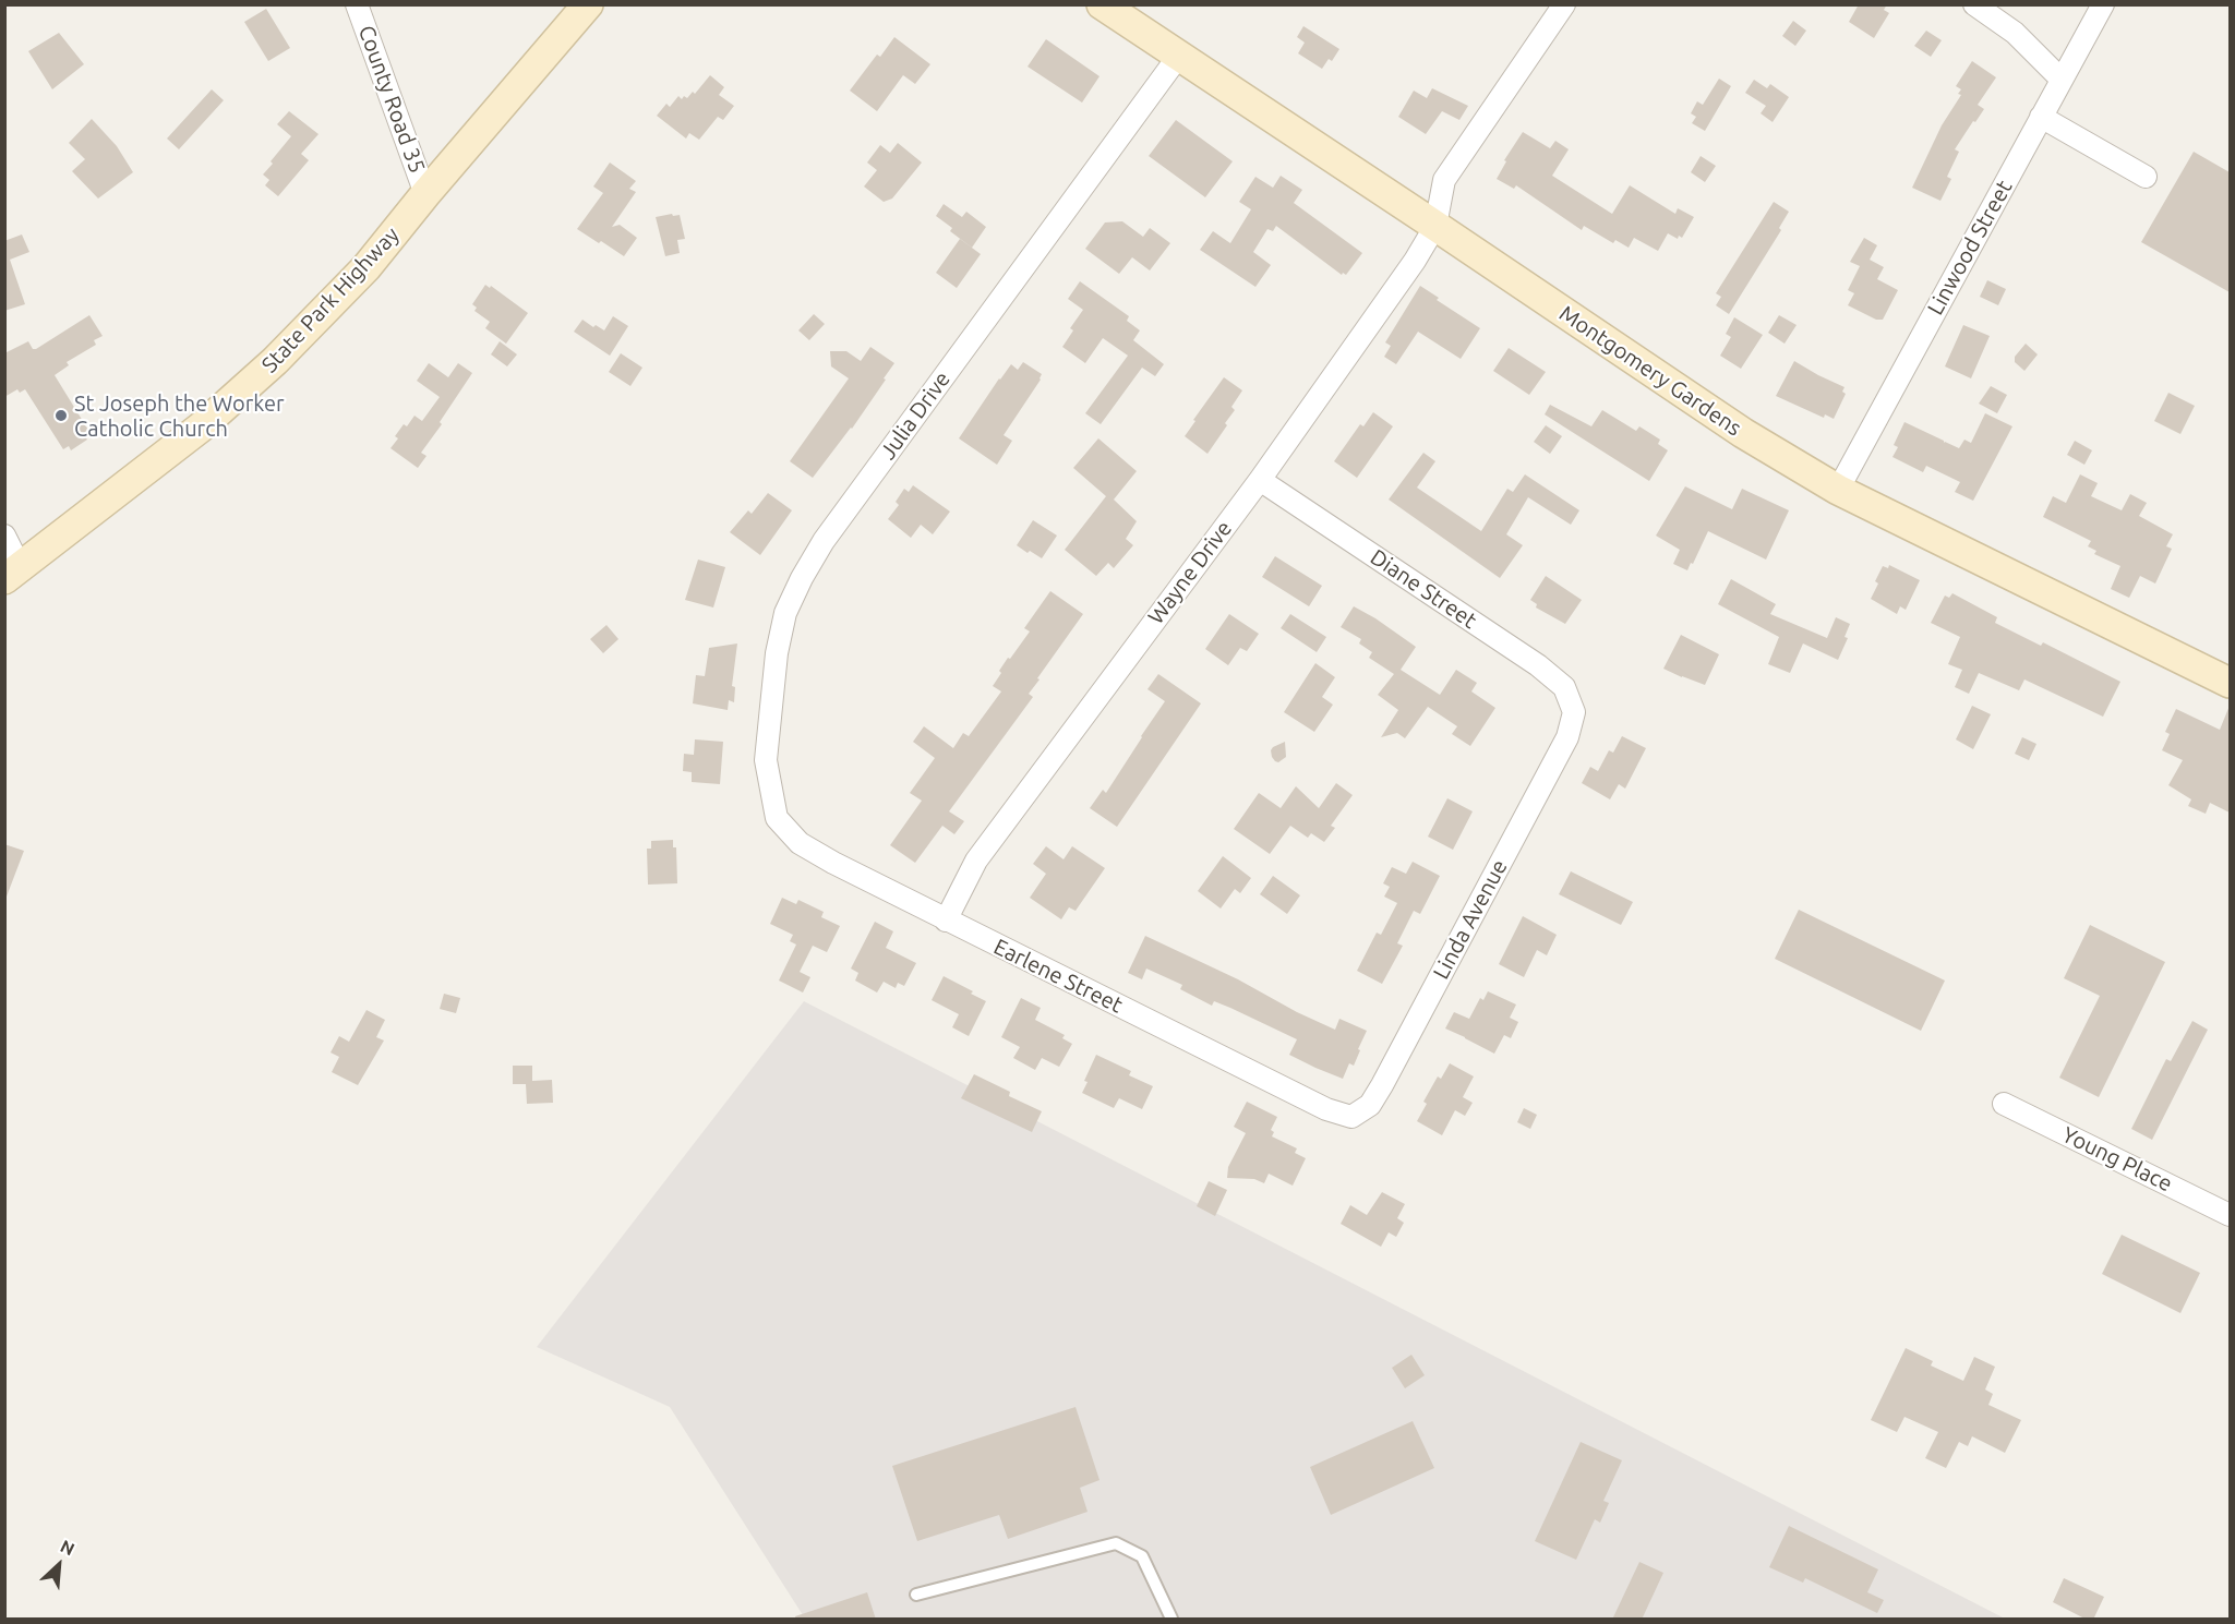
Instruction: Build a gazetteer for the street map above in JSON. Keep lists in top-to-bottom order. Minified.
{"streets":{"street":["County Road 35","Linwood Street","State Park Highway","Montgomery Gardens","Julia Drive","Wayne Drive","Diane Street","Linda Avenue","Earlene Street","Young Place"]},"crossings":[["County Road 35","State Park Highway"],["Linwood Street","Montgomery Gardens"],["Montgomery Gardens","Julia Drive"],["Montgomery Gardens","Wayne Drive"],["Julia Drive","Earlene Street"],["Wayne Drive","Diane Street"],["Wayne Drive","Earlene Street"],["Diane Street","Linda Avenue"],["Linda Avenue","Earlene Street"]],"places":["St Joseph the Worker Catholic Church"],"north":"top right"}
